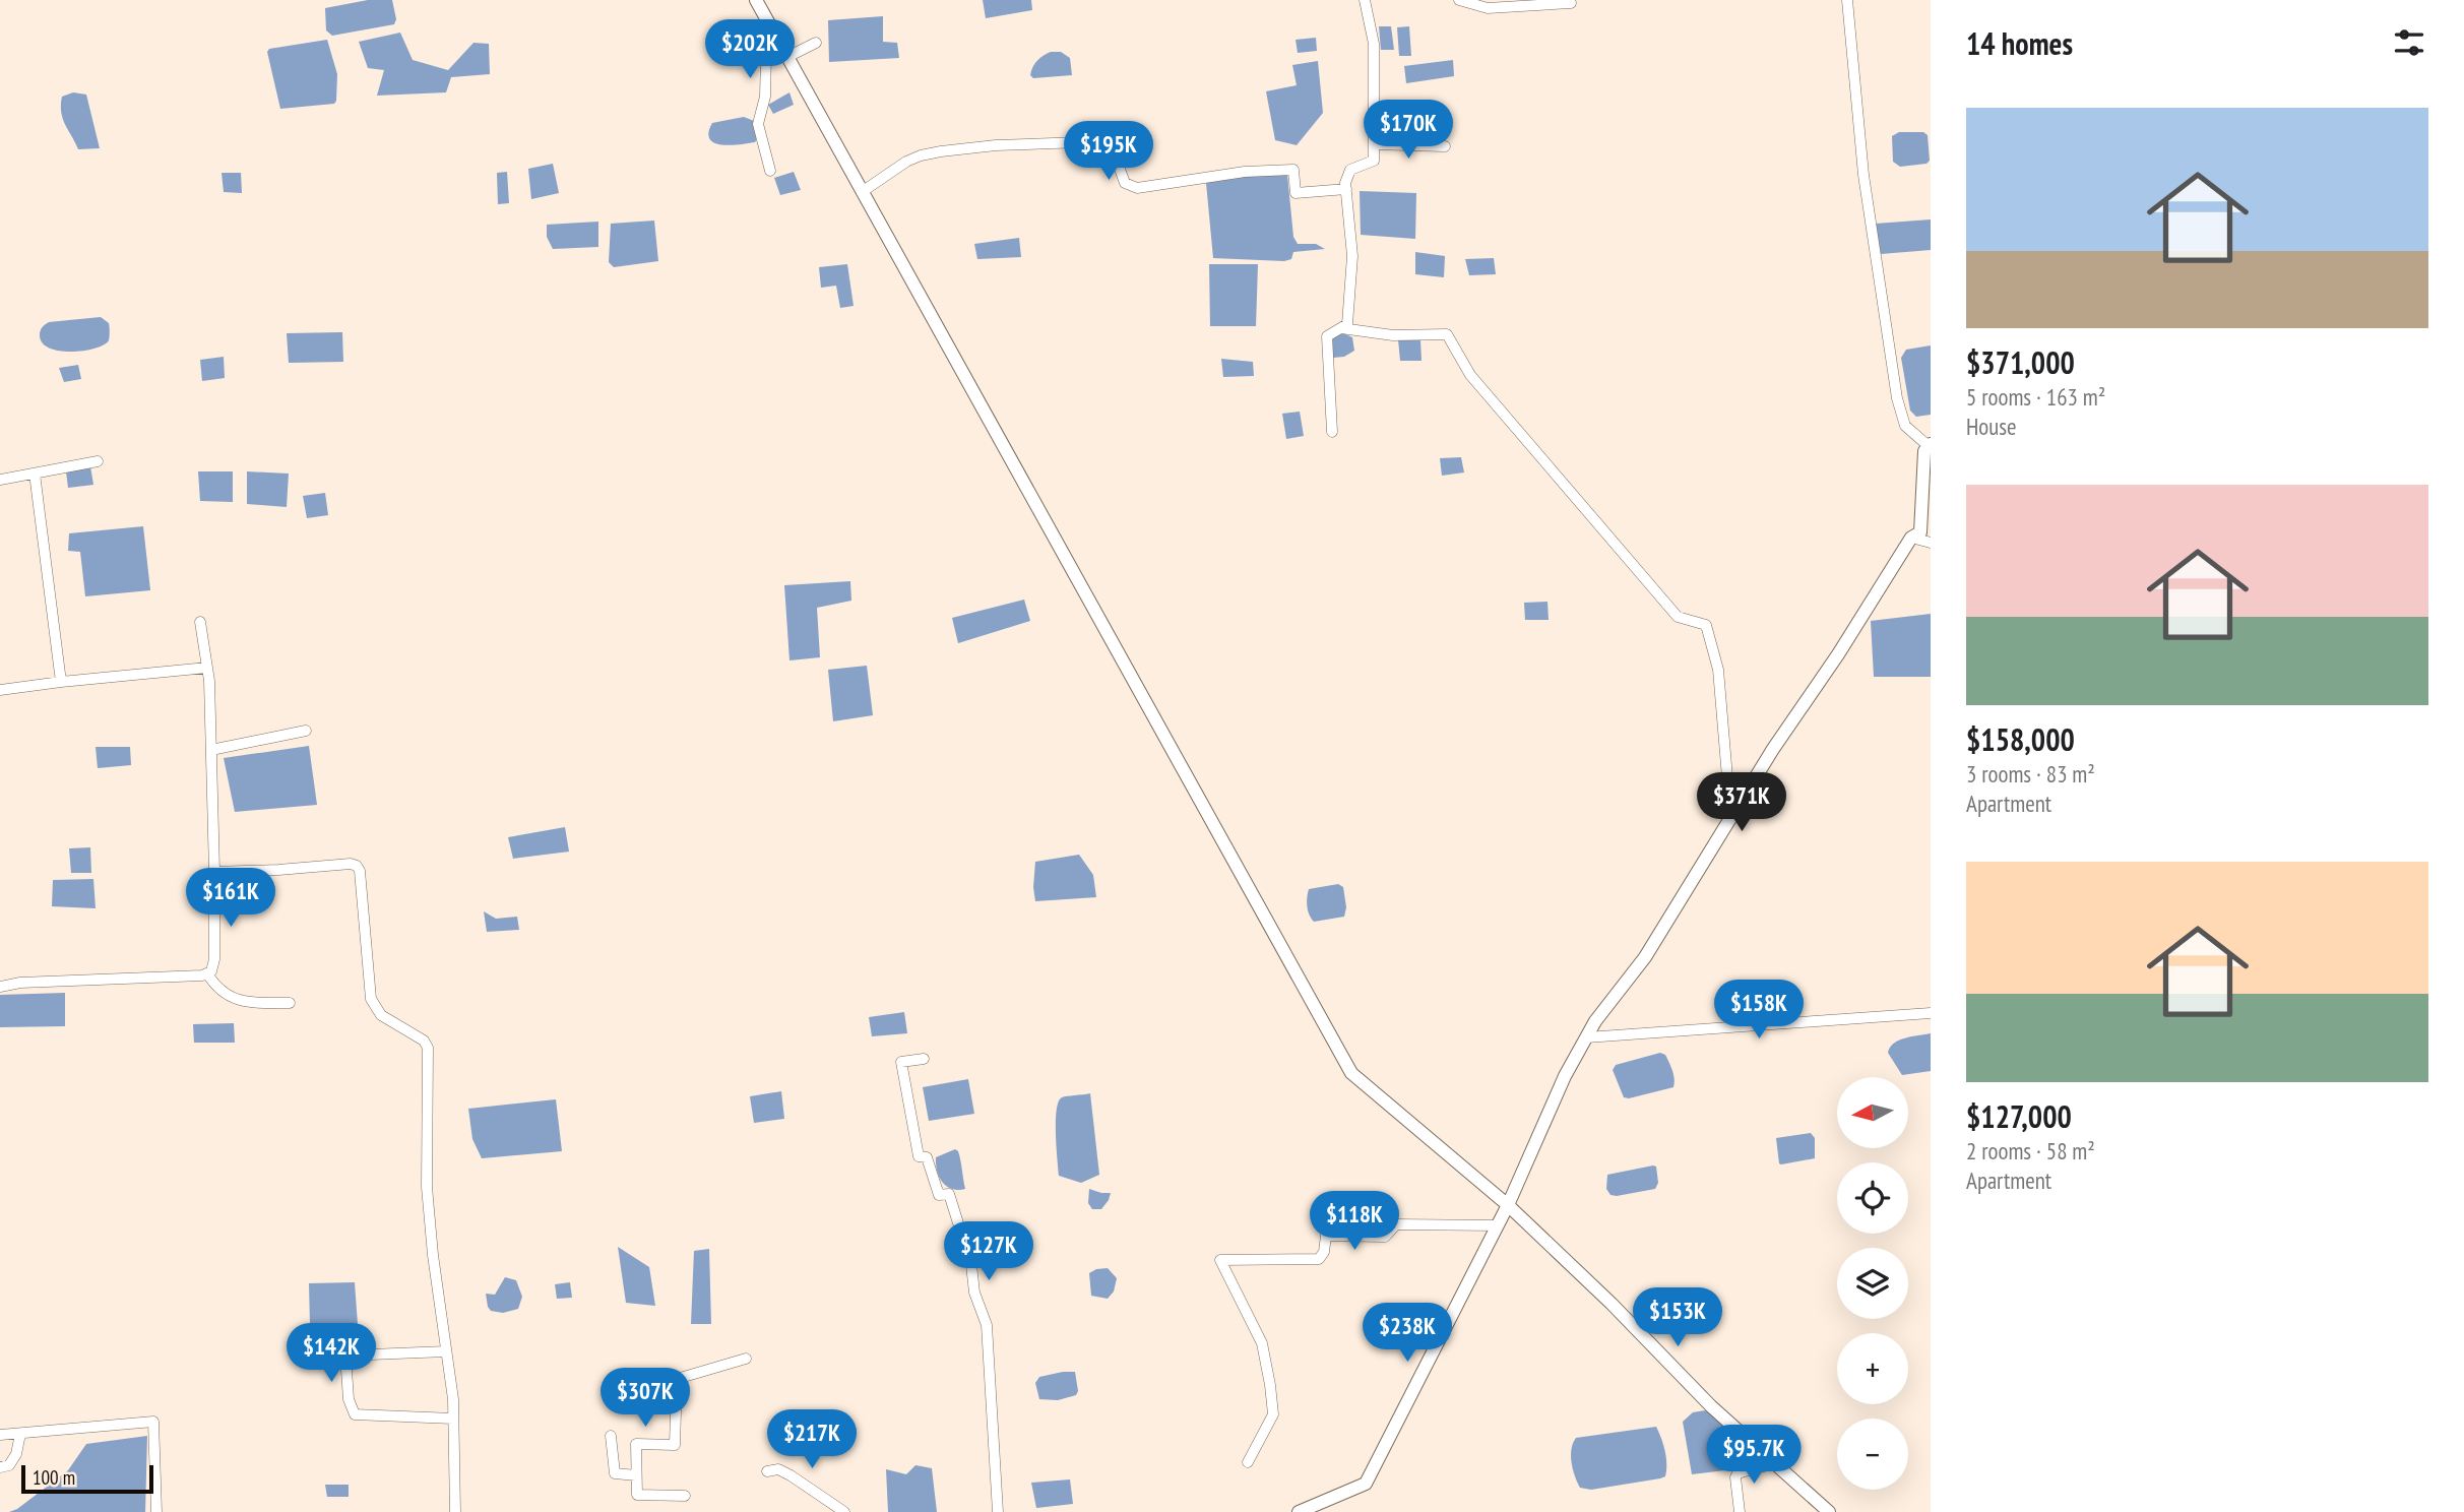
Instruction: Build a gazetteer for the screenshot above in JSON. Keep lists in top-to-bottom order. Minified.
{"scale_bar":"100 m","north":"left","page":{"heading":"14 homes","price":["$202K","$170K","$195K","$371K","$161K","$158K","$118K","$127K","$153K","$238K","$142K","$307K","$217K","$95.7K"],"list":[{"name":"$371,000","note":"5 rooms · 163 m² · House"},{"name":"$158,000","note":"3 rooms · 83 m² · Apartment"},{"name":"$127,000","note":"2 rooms · 58 m² · Apartment"}],"map_buttons":["+","−"],"scale":"100 m"}}
